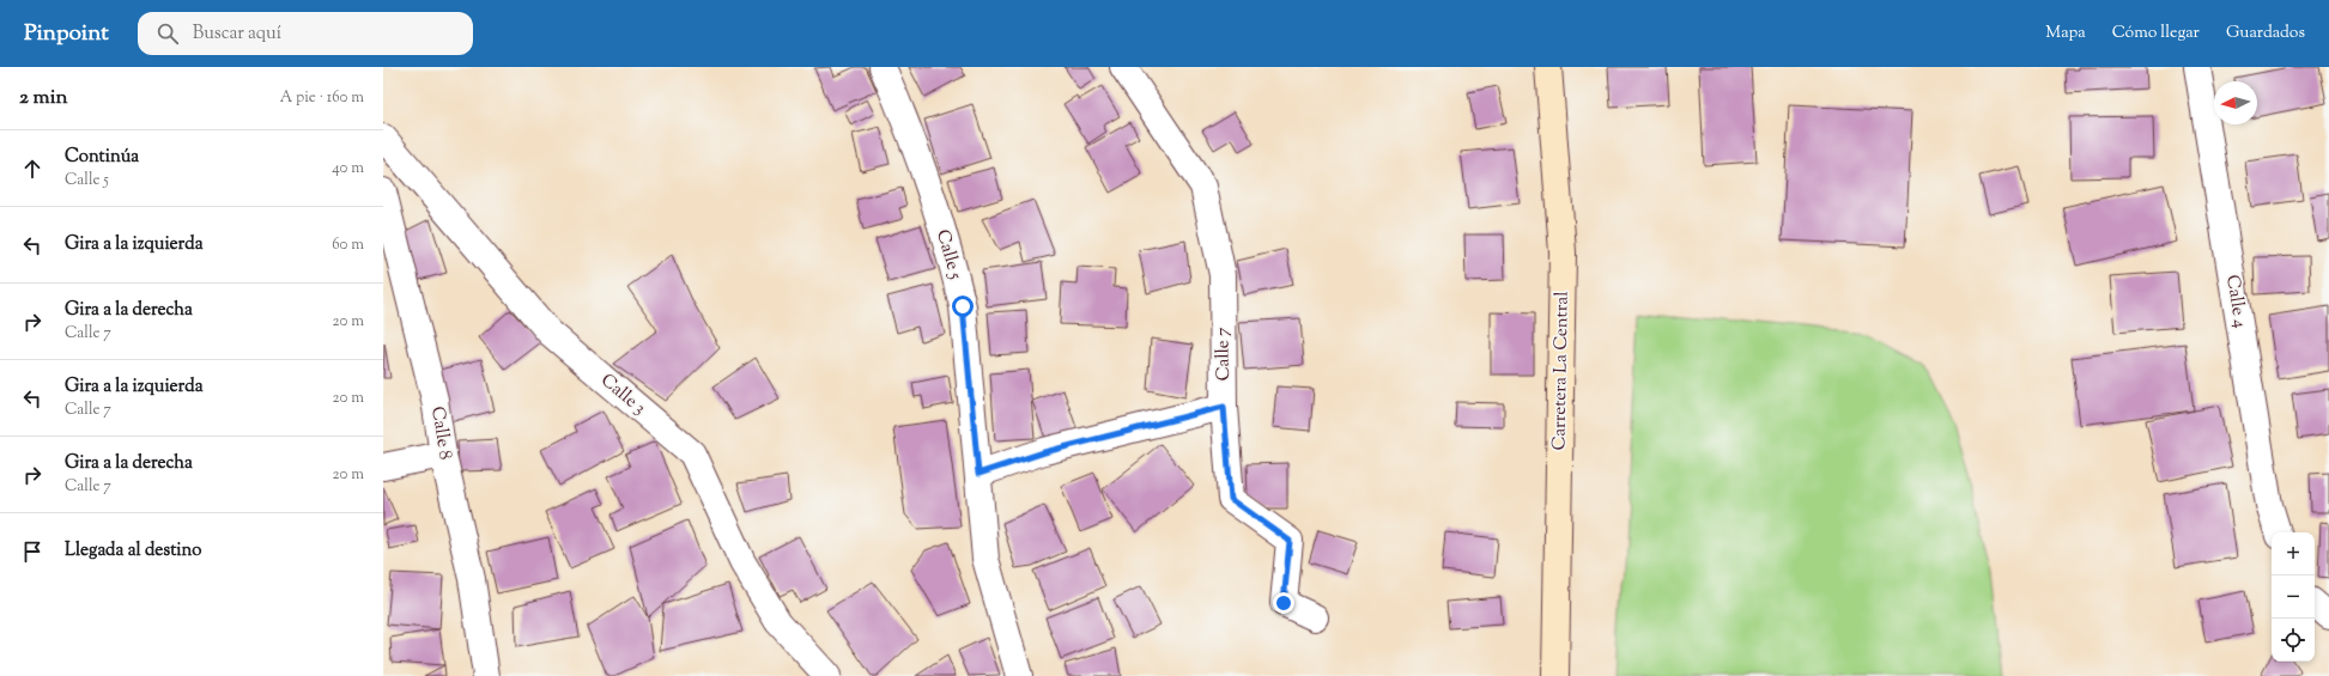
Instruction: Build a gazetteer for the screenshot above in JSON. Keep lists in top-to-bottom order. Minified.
{"streets":{"street":["Calle 5","Calle 4","Calle 7","Carretera La Central","Calle 3","Calle 8"]},"north":"left","page":{"header":"Pinpoint","search":"Buscar aquí","nav":["Mapa","Cómo llegar","Guardados"],"heading":["2 min","A pie · 160 m"],"list":[["Continúa","Calle 5","40 m"],["Gira a la izquierda","60 m"],["Gira a la derecha","Calle 7","20 m"],["Gira a la izquierda","Calle 7","20 m"],["Gira a la derecha","Calle 7","20 m"],"Llegada al destino"],"map_buttons":["+","−"]}}
